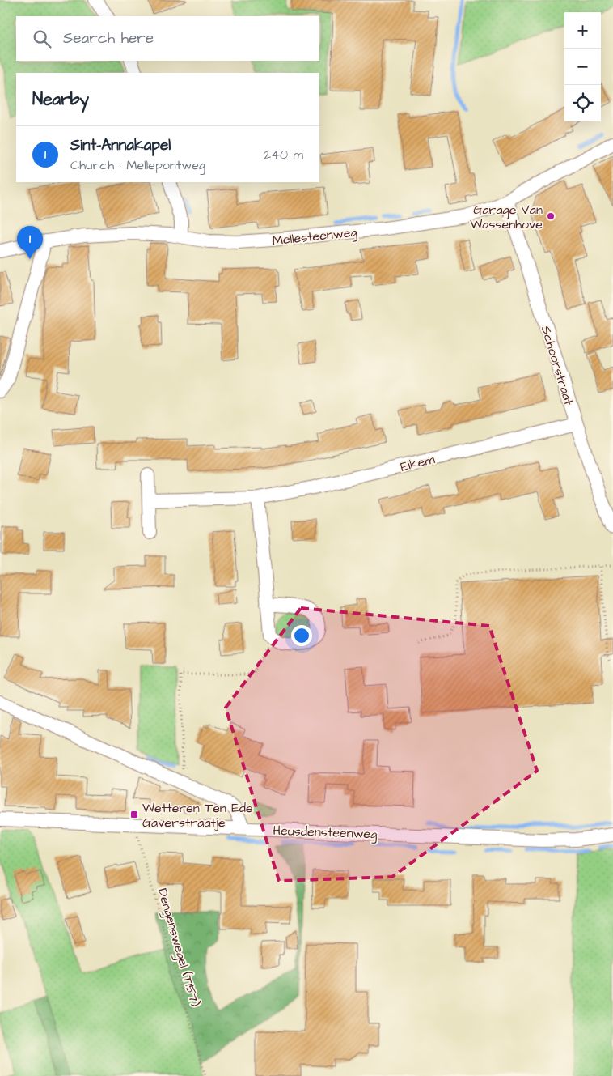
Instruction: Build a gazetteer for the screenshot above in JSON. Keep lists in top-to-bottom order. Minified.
{"streets":{"street":["Mellesteenweg","Schoorstraat","Eikem","Heusdensteenweg"],"path":["Dengenswegel (T157)"]},"crossings":[["Mellesteenweg","Schoorstraat"],["Schoorstraat","Eikem"],["Heusdensteenweg","Dengenswegel (T157)"]],"places":{"other":["Garage Van Wassenhove"],"transit":["Wetteren Ten Ede Gaverstraatje"]},"page":{"map_buttons":["+","−"],"search":"Search here","heading":"Nearby","list":[{"mark":"1","name":"Sint-Annakapel","note":"Church · Mellepontweg","value":"240 m"}],"pins":"1"}}
